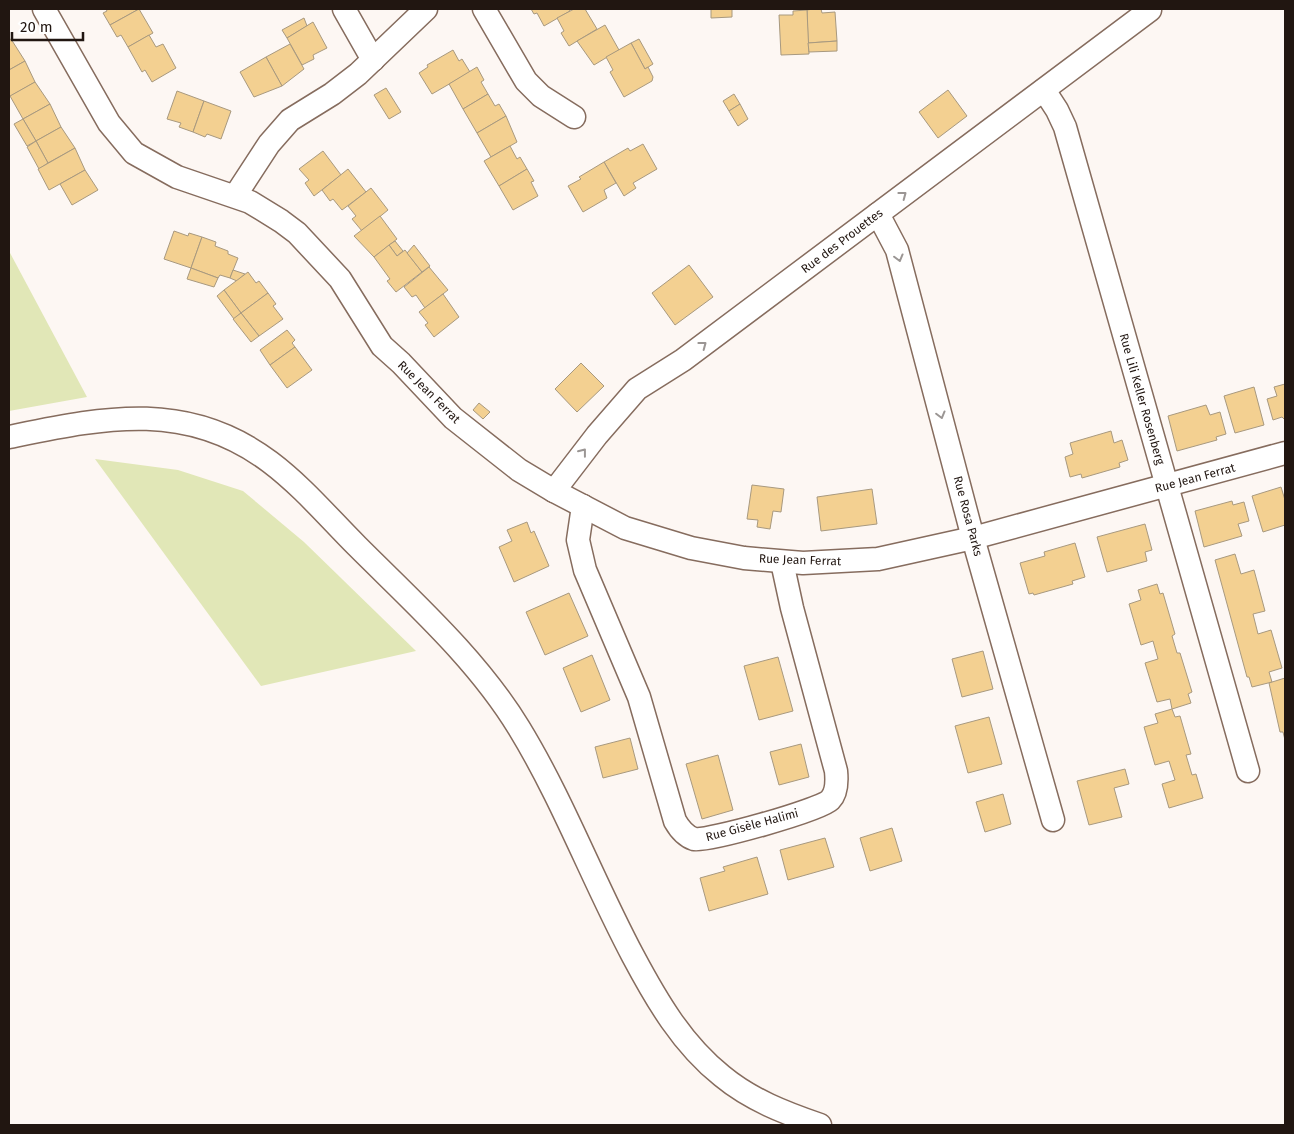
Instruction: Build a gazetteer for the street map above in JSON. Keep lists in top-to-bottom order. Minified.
{"streets":{"street":["Rue des Prouettes","Rue Jean Ferrat","Rue Lili Keller Rosenberg","Rue Rosa Parks","Rue Gisèle Halimi"]},"crossings":[["Rue des Prouettes","Rue Jean Ferrat"],["Rue des Prouettes","Rue Lili Keller Rosenberg"],["Rue des Prouettes","Rue Rosa Parks"],["Rue Jean Ferrat","Rue Lili Keller Rosenberg"],["Rue Jean Ferrat","Rue Rosa Parks"],["Rue Jean Ferrat","Rue Gisèle Halimi"]],"one_way":["Rue des Prouettes","Rue Rosa Parks"],"scale_bar":"20 m"}
